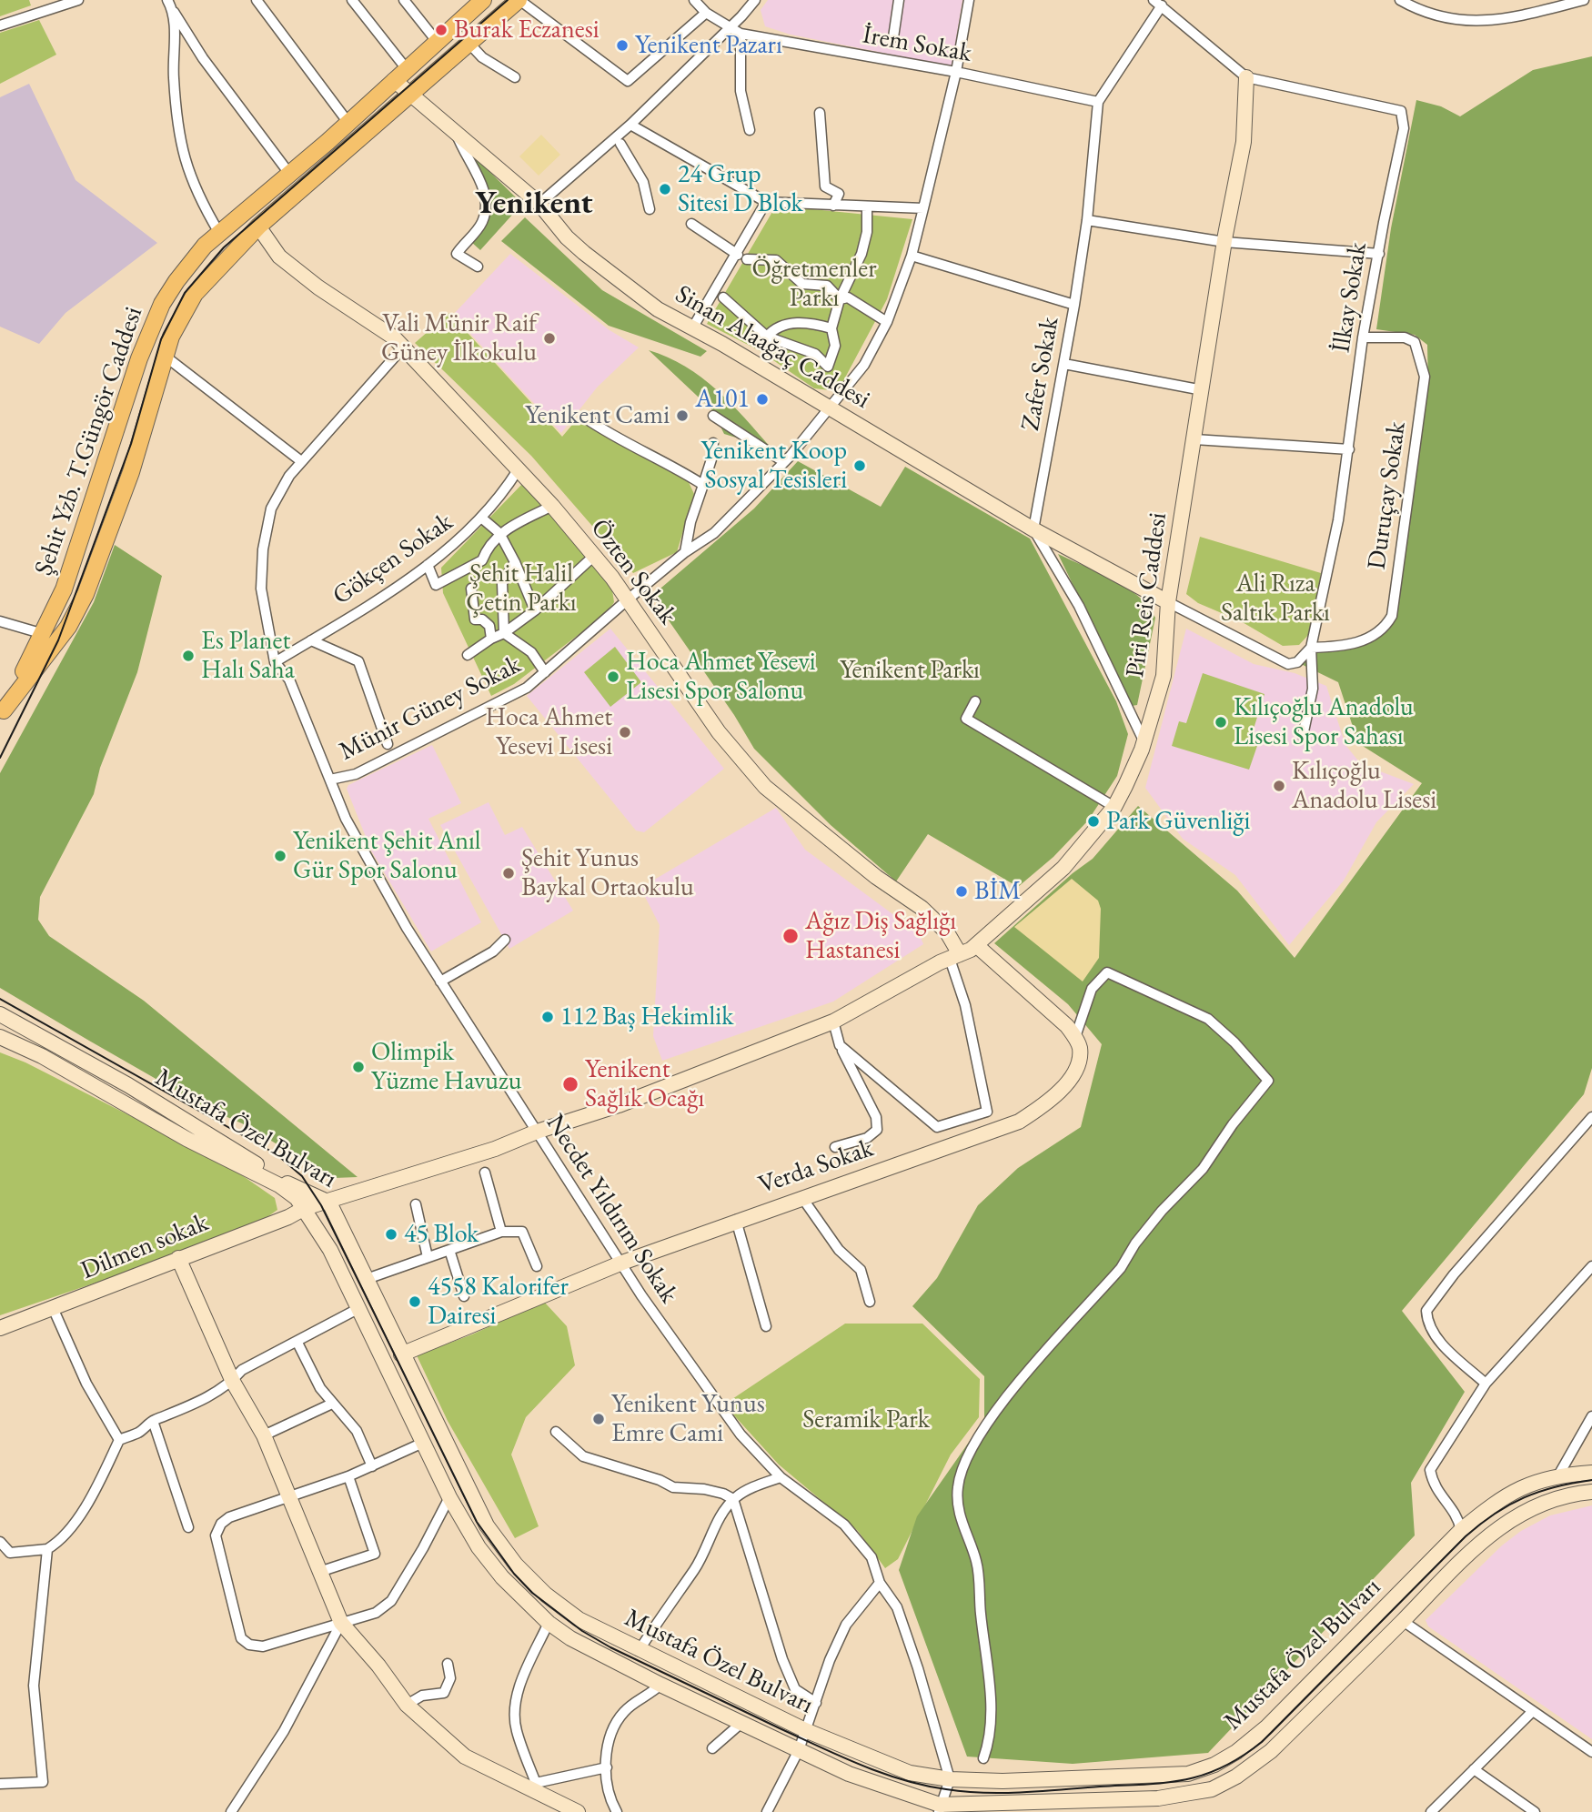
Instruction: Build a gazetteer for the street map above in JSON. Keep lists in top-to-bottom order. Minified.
{"streets":{"main road":["Sinan Alaağaç Caddesi","Şehit Yzb. T.Güngör Caddesi","Özten Sokak","Piri Reis Caddesi","Mustafa Özel Bulvarı","Verda Sokak","Dilmen sokak"],"street":["İrem Sokak","İlkay Sokak","Zafer Sokak","Duruçay Sokak","Gökçen Sokak","Münir Güney Sokak","Necdet Yıldırım Sokak"]},"crossings":[["İrem Sokak","Zafer Sokak"],["İrem Sokak","Münir Güney Sokak"],["İlkay Sokak","Duruçay Sokak"],["İlkay Sokak","Piri Reis Caddesi"],["Sinan Alaağaç Caddesi","Zafer Sokak"],["Sinan Alaağaç Caddesi","Şehit Yzb. T.Güngör Caddesi"],["Sinan Alaağaç Caddesi","Piri Reis Caddesi"],["Sinan Alaağaç Caddesi","Münir Güney Sokak"],["Şehit Yzb. T.Güngör Caddesi","Özten Sokak"],["Gökçen Sokak","Özten Sokak"],["Gökçen Sokak","Necdet Yıldırım Sokak"],["Özten Sokak","Piri Reis Caddesi"],["Özten Sokak","Münir Güney Sokak"],["Özten Sokak","Necdet Yıldırım Sokak"],["Piri Reis Caddesi","Mustafa Özel Bulvarı"],["Piri Reis Caddesi","Necdet Yıldırım Sokak"],["Piri Reis Caddesi","Dilmen sokak"],["Münir Güney Sokak","Necdet Yıldırım Sokak"],["Mustafa Özel Bulvarı","Verda Sokak"],["Mustafa Özel Bulvarı","Necdet Yıldırım Sokak"],["Mustafa Özel Bulvarı","Dilmen sokak"],["Verda Sokak","Necdet Yıldırım Sokak"]],"districts":["Yenikent"],"parks":["Öğretmenler Parkı","Şehit Halil Çetin Parkı","Ali Rıza Saltık Parkı","Yenikent Parkı","Seramik Park"],"places":["Burak Eczanesi","Yenikent Pazarı","24 Grup Sitesi D Blok","Vali Münir Raif Güney İlkokulu","A101","Yenikent Cami","Yenikent Koop Sosyal Tesisleri","Es Planet Halı Saha","Hoca Ahmet Yesevi Lisesi Spor Salonu","Kılıçoğlu Anadolu Lisesi Spor Sahası","Hoca Ahmet Yesevi Lisesi","Kılıçoğlu Anadolu Lisesi","Park Güvenliği","Yenikent Şehit Anıl Gür Spor Salonu","Şehit Yunus Baykal Ortaokulu","BİM","Ağız Diş Sağlığı Hastanesi","112 Baş Hekimlik","Olimpik Yüzme Havuzu","Yenikent Sağlık Ocağı","45 Blok","4558 Kalorifer Dairesi","Yenikent Yunus Emre Cami"]}
